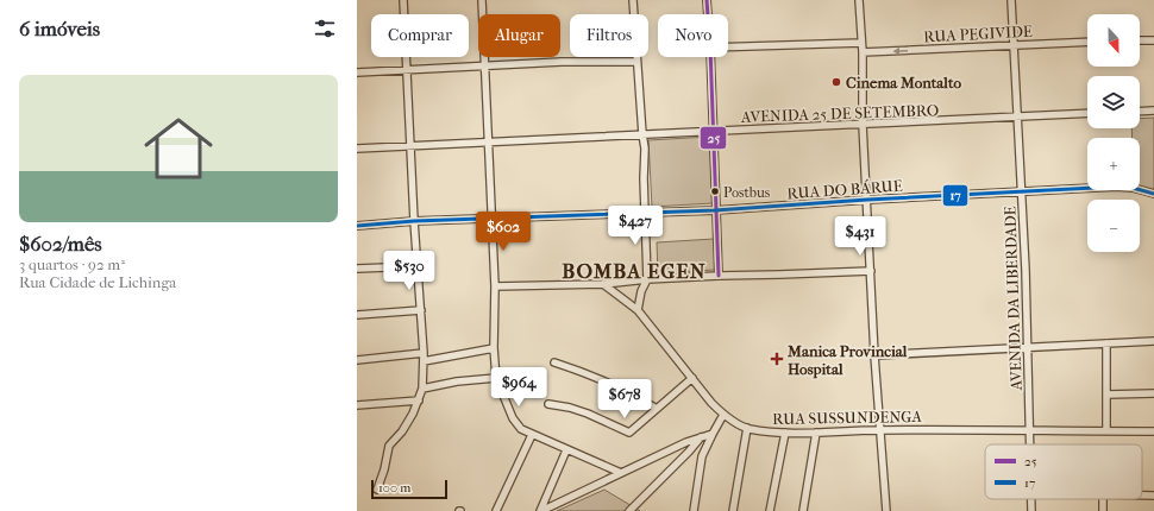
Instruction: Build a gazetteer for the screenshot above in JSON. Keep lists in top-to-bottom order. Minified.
{"streets":{"street":["RUA PEGIVIDE","AVENIDA 25 DE SETEMBRO","RUA DO BÁRUE","AVENIDA DA LIBERDADE","RUA SUSSUNDENGA"]},"crossings":[["RUA PEGIVIDE","AVENIDA DA LIBERDADE"],["AVENIDA 25 DE SETEMBRO","AVENIDA DA LIBERDADE"],["RUA DO BÁRUE","AVENIDA DA LIBERDADE"],["AVENIDA DA LIBERDADE","RUA SUSSUNDENGA"]],"one_way":["RUA PEGIVIDE"],"districts":["BOMBA EGEN"],"places":{"other":["Cinema Montalto","Postbus"],"health":["Manica Provincial Hospital"]},"lines":["transit line 25","transit line 17"],"legend":["25","17"],"scale_bar":"100 m","north":"bottom","page":{"heading":"6 imóveis","map_buttons":["+","−"],"chip":["Comprar","Alugar","Filtros","Novo"],"list":[{"name":"$602/mês","note":"3 quartos · 92 m² · Rua Cidade de Lichinga"}],"price":["$427","$602","$431","$530","$964","$678"],"scale":"100 m"}}
